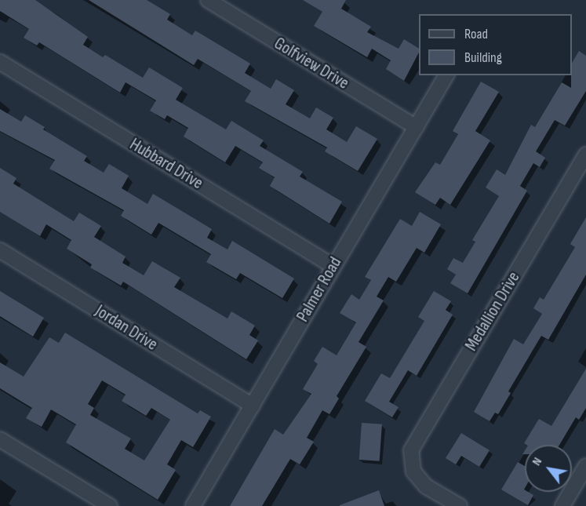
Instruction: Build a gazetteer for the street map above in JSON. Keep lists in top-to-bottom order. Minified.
{"streets":{"street":["Golfview Drive","Hubbard Drive","Palmer Road","Medallion Drive","Jordan Drive"]},"crossings":[["Golfview Drive","Palmer Road"],["Hubbard Drive","Palmer Road"],["Palmer Road","Jordan Drive"]],"legend":["Road","Building"],"north":"top left"}
